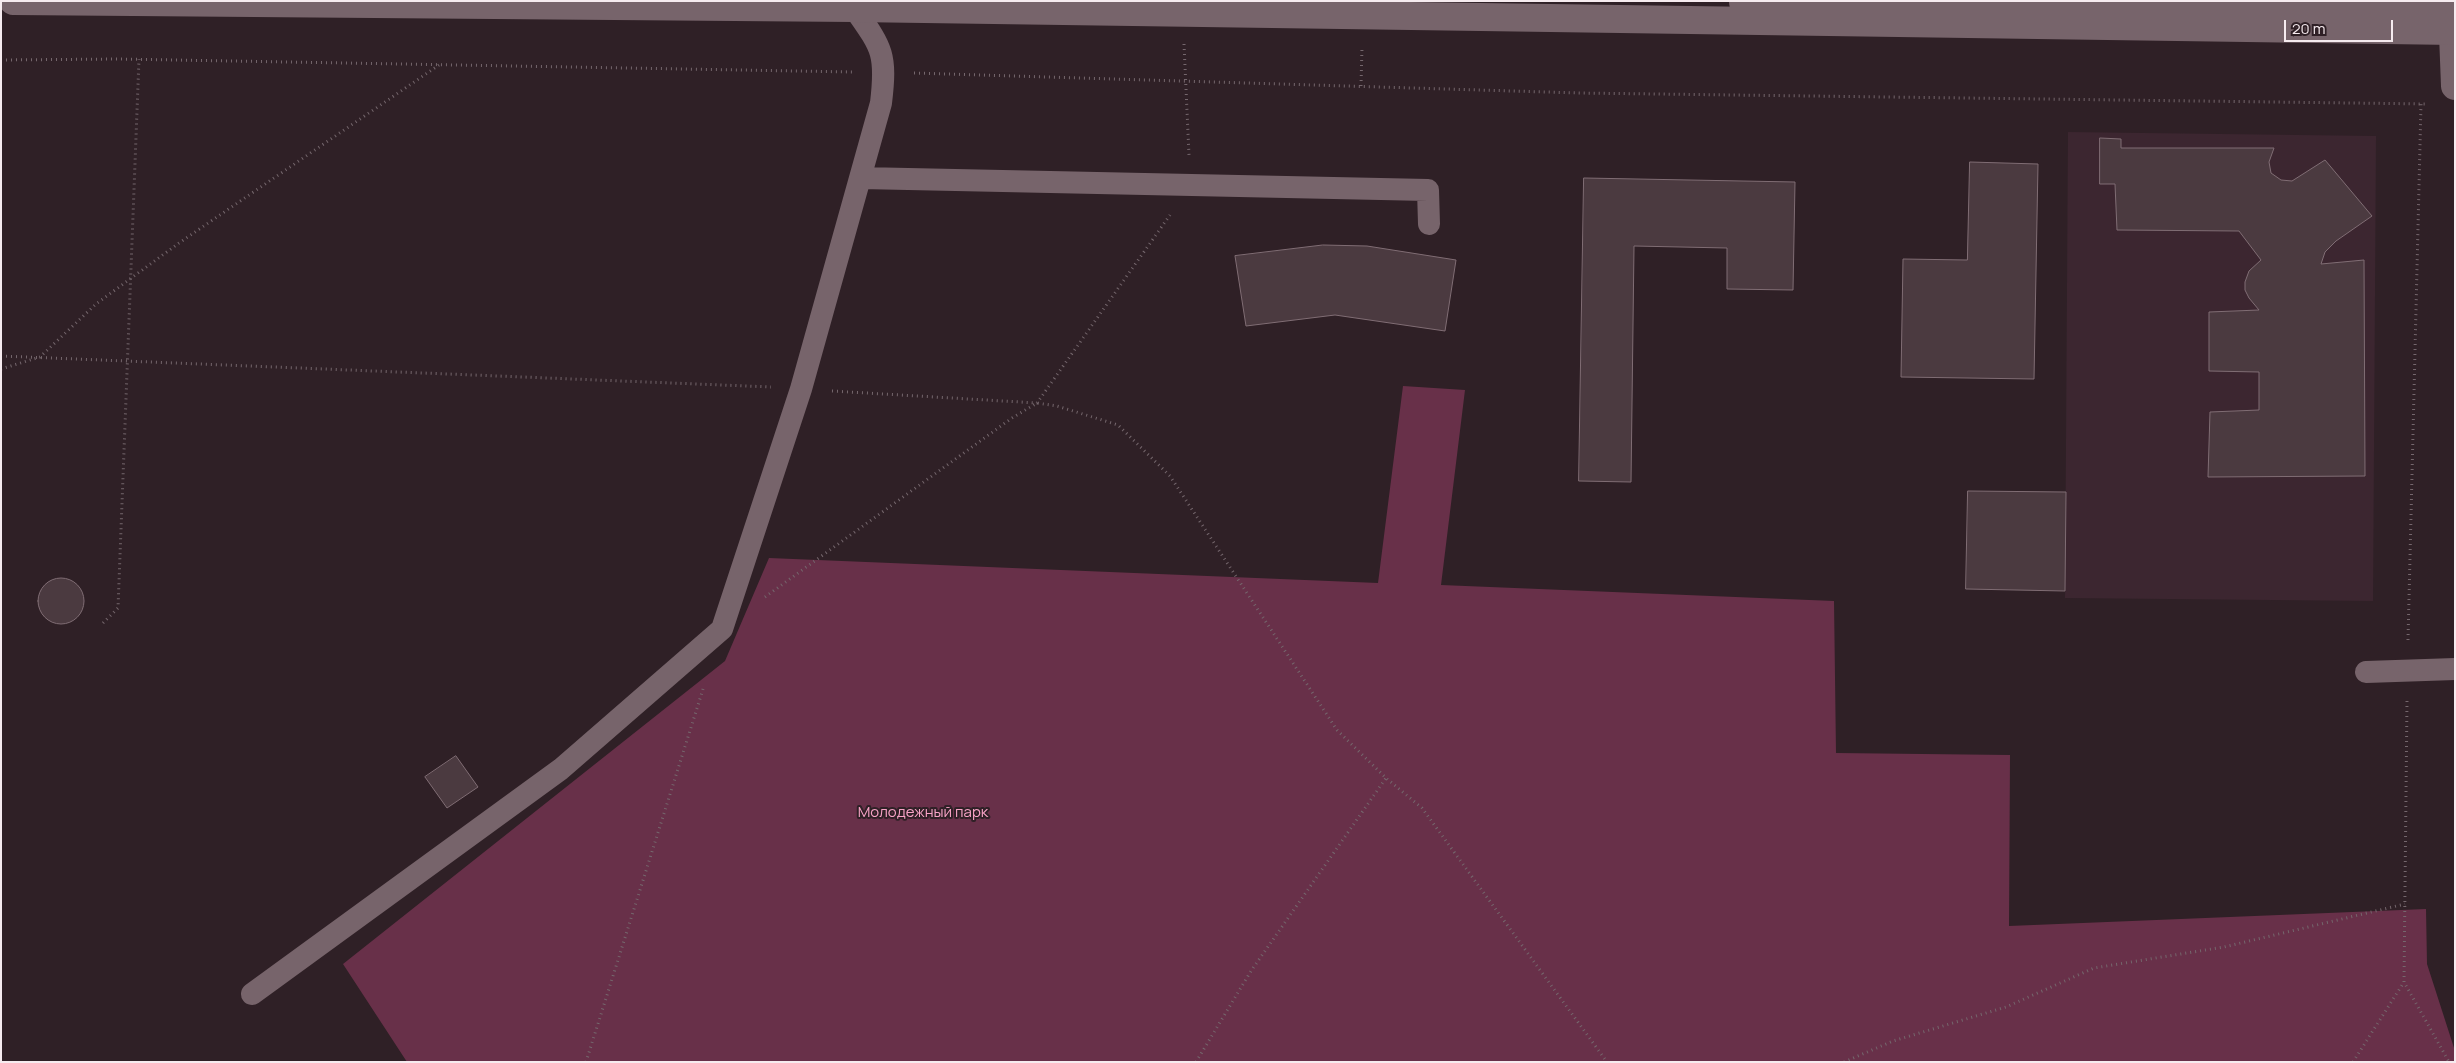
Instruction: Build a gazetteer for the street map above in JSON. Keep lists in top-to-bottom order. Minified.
{"parks":["Молодежный парк"],"scale_bar":"20 m"}
